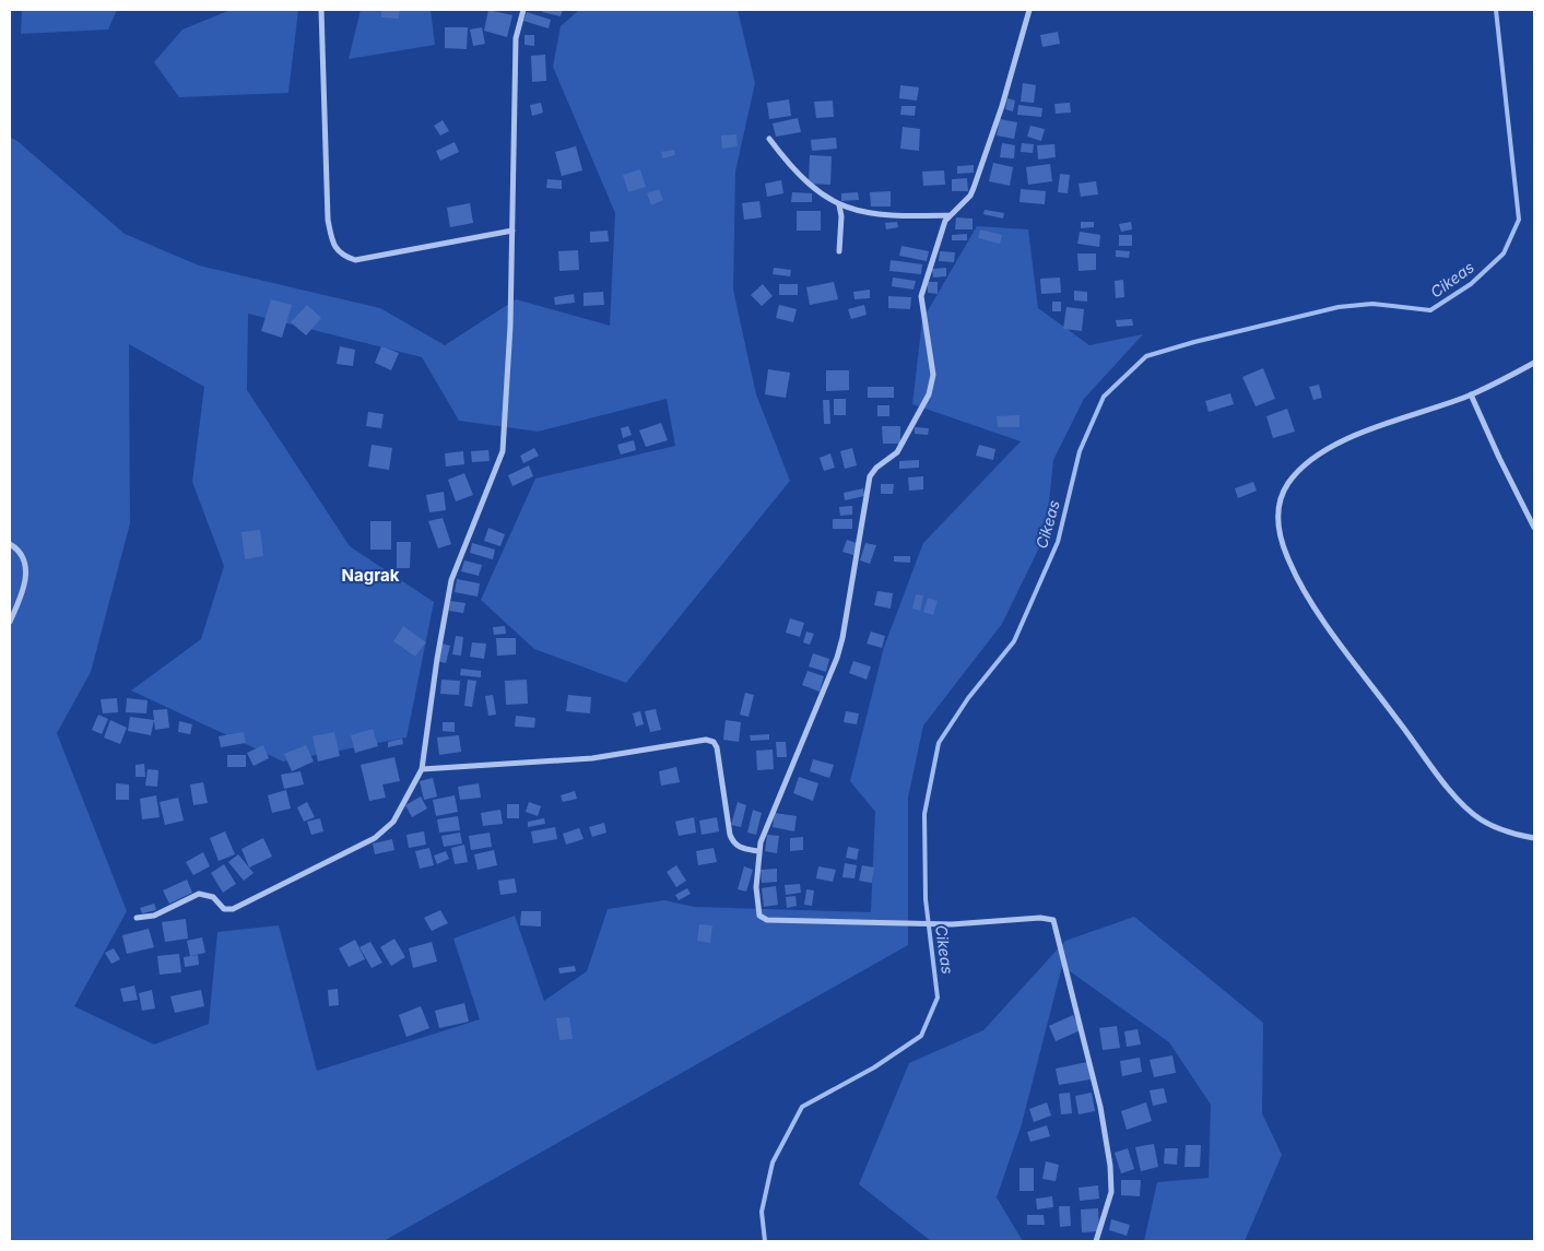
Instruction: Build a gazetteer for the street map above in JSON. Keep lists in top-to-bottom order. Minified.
{"districts":["Nagrak"],"water":["Cikeas"]}
